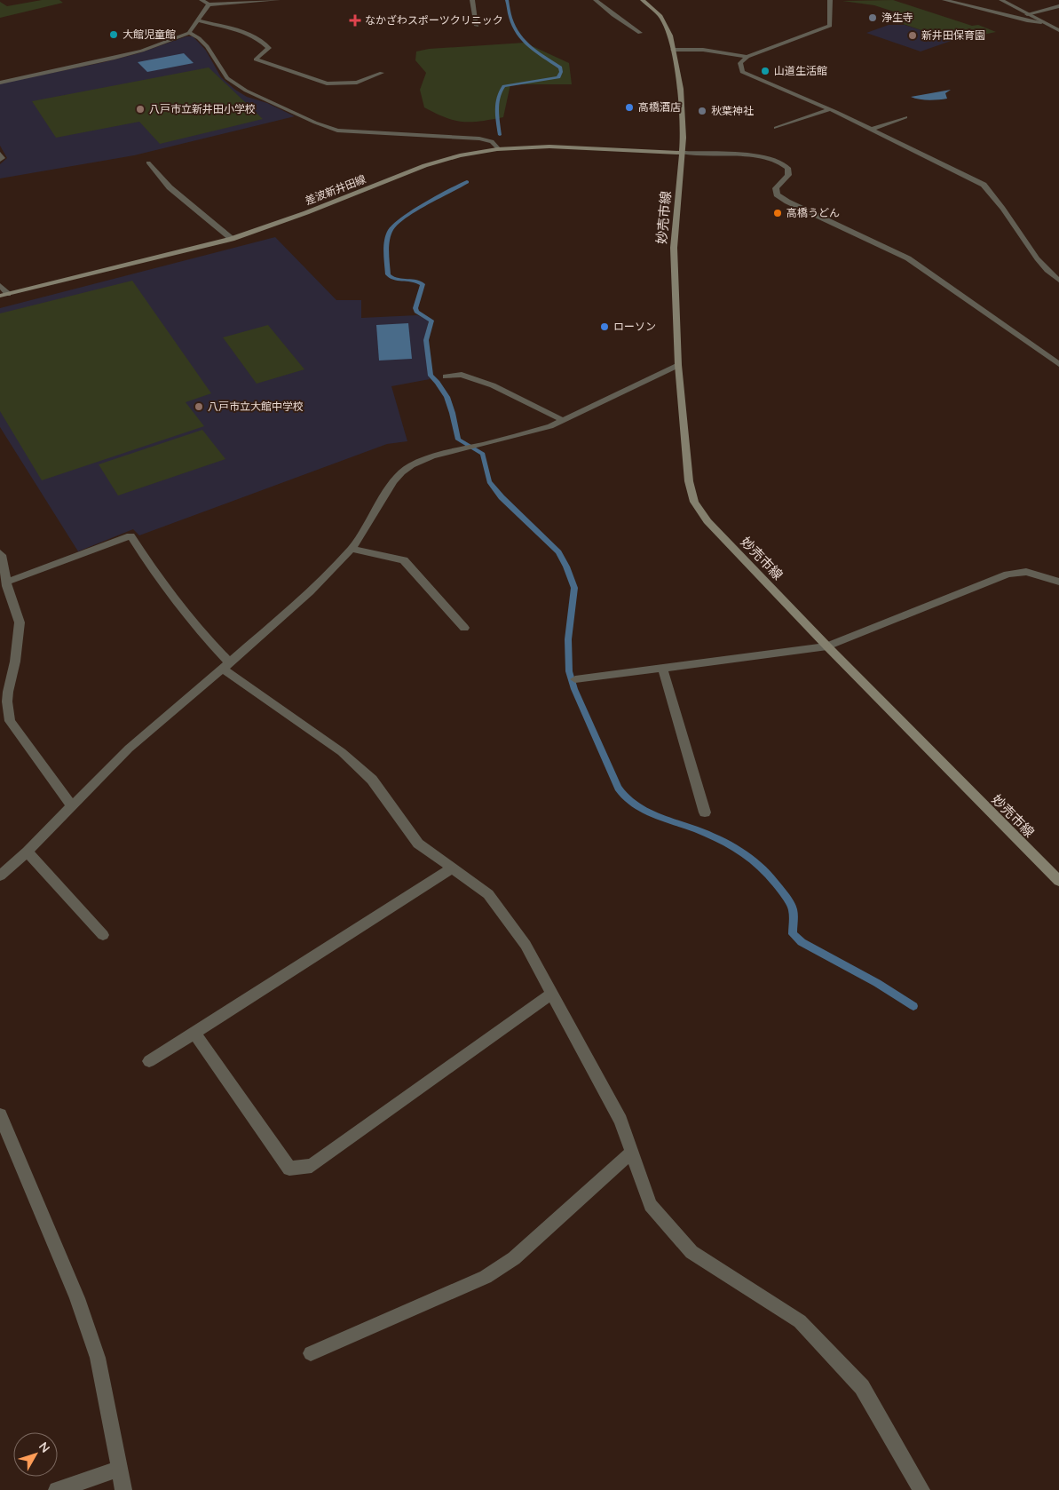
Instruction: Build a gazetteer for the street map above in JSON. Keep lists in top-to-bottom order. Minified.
{"streets":{"main road":["差波新井田線","妙売市線"]},"crossings":[["差波新井田線","妙売市線"]],"places":{"other":["浄生寺","大館児童館","新井田保育園","山道生活館","高橋酒店","八戸市立新井田小学校","秋葉神社","高橋うどん","ローソン","八戸市立大館中学校"],"health":["なかざわスポーツクリニック"]},"north":"top right"}
